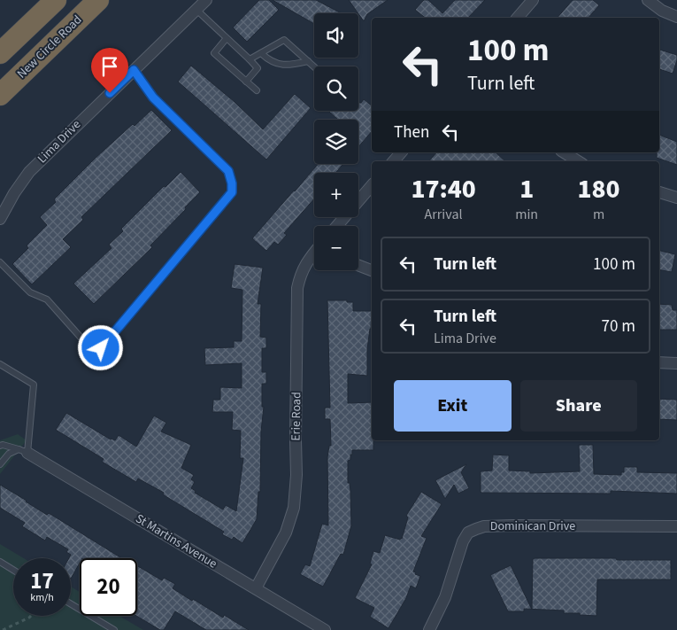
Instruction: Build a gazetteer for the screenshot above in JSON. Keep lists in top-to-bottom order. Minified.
{"streets":{"highway":["New Circle Road"],"street":["Lima Drive","Erie Road","Dominican Drive","St Martins Avenue"]},"crossings":[["Erie Road","St Martins Avenue"]],"page":{"map_buttons":["+","−"],"turn":["100 m","Turn left"],"then":"Then","eta":["17:40","Arrival","1","min","180","m"],"list":[{"name":"Turn left","value":"100 m"},{"name":"Turn left","note":"Lima Drive","value":"70 m"}],"buttons":["Exit","Share"],"speed":"17 km/h","limit":"20"}}
